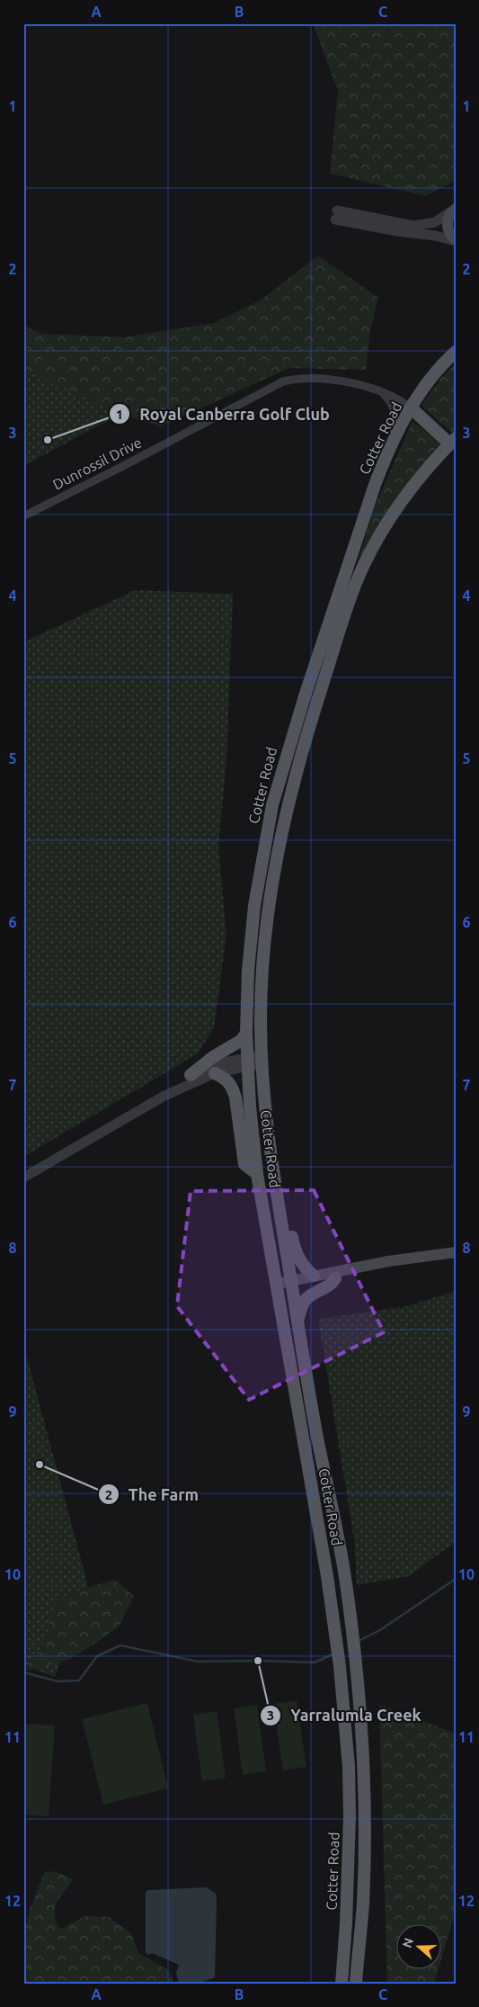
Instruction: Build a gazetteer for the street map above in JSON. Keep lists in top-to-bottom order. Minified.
{"streets":{"main road":["Cotter Road"],"street":["Dunrossil Drive"]},"crossings":[["Cotter Road","Dunrossil Drive"]],"places":["Royal Canberra Golf Club","The Farm","Yarralumla Creek"],"north":"left","grid":{"columns":["A","B","C"],"rows":["1","2","3","4","5","6","7","8","9","10","11","12"]}}
